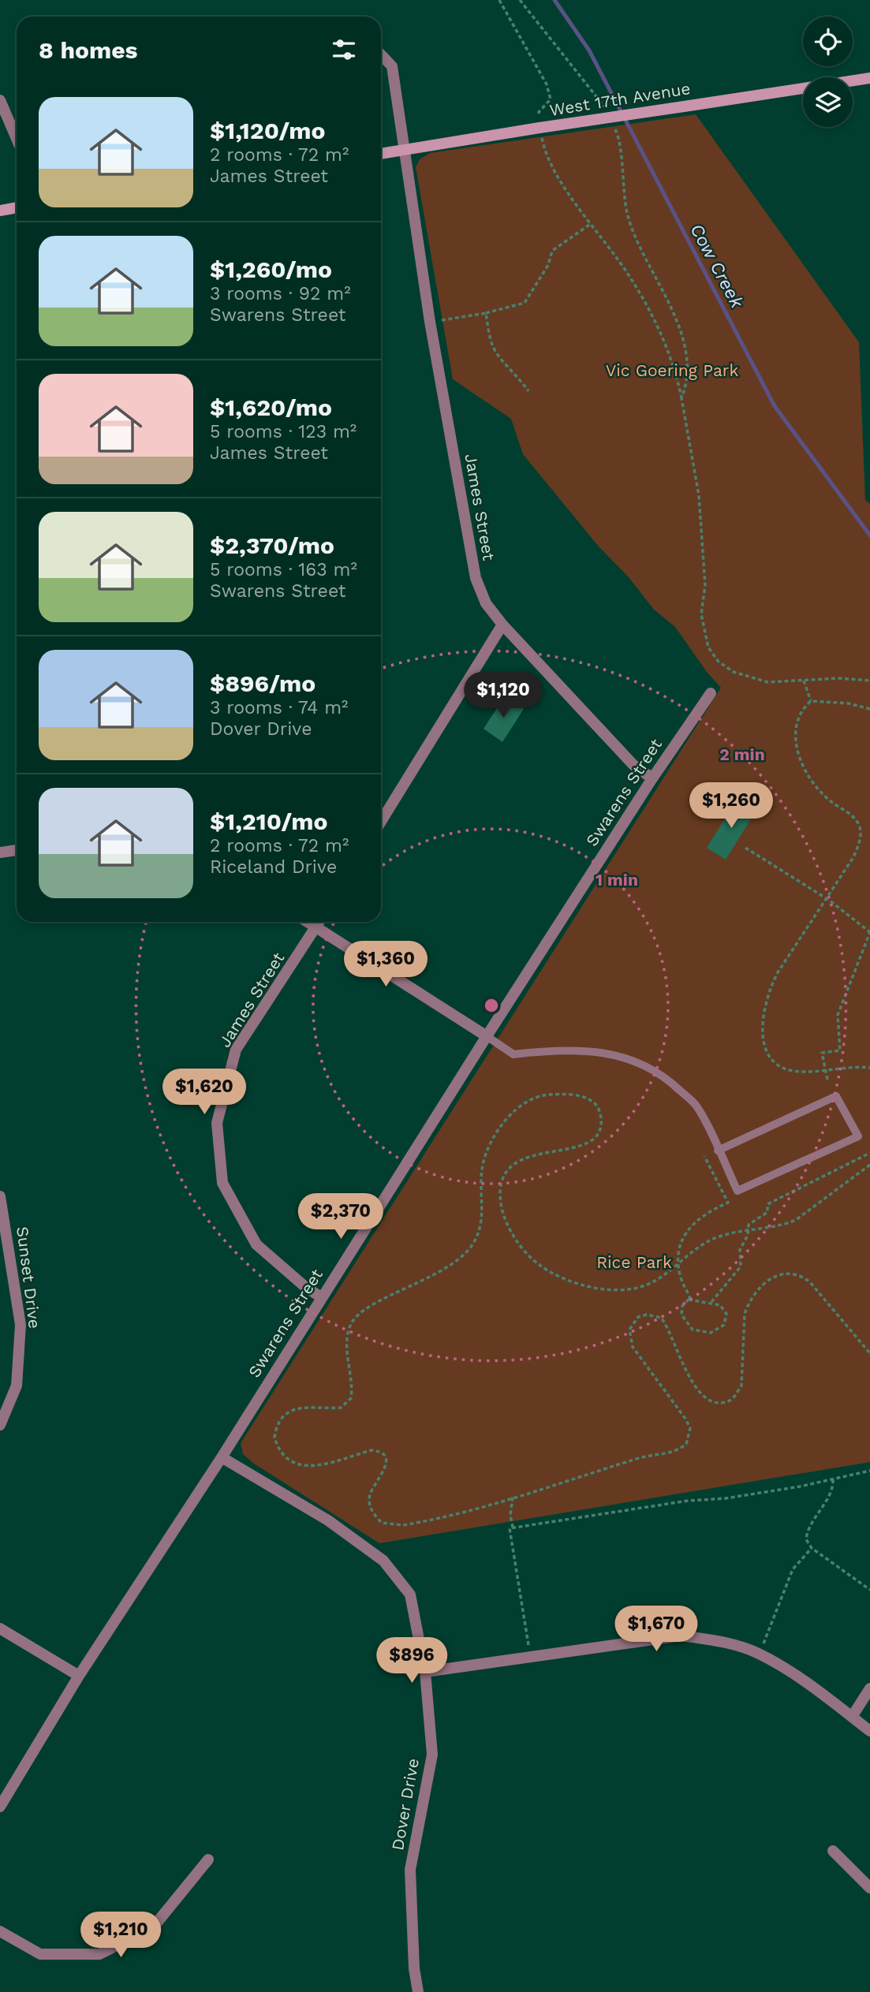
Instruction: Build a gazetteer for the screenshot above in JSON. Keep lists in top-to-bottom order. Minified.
{"streets":{"street":["West 17th Avenue","James Street","Swarens Street","Sunset Drive","Dover Drive"]},"crossings":[["West 17th Avenue","James Street"],["James Street","Swarens Street"],["Swarens Street","Dover Drive"]],"water":["Cow Creek"],"parks":["Vic Goering Park","Rice Park"],"page":{"heading":"8 homes","list":[{"name":"$1,120/mo","note":"2 rooms · 72 m² · James Street"},{"name":"$1,260/mo","note":"3 rooms · 92 m² · Swarens Street"},{"name":"$1,620/mo","note":"5 rooms · 123 m² · James Street"},{"name":"$2,370/mo","note":"5 rooms · 163 m² · Swarens Street"},{"name":"$896/mo","note":"3 rooms · 74 m² · Dover Drive"},{"name":"$1,210/mo","note":"2 rooms · 72 m² · Riceland Drive"}],"price":["$1,120","$1,260","$1,360","$1,620","$2,370","$1,670","$896","$1,210"]},"rings":["2 min","1 min"]}
